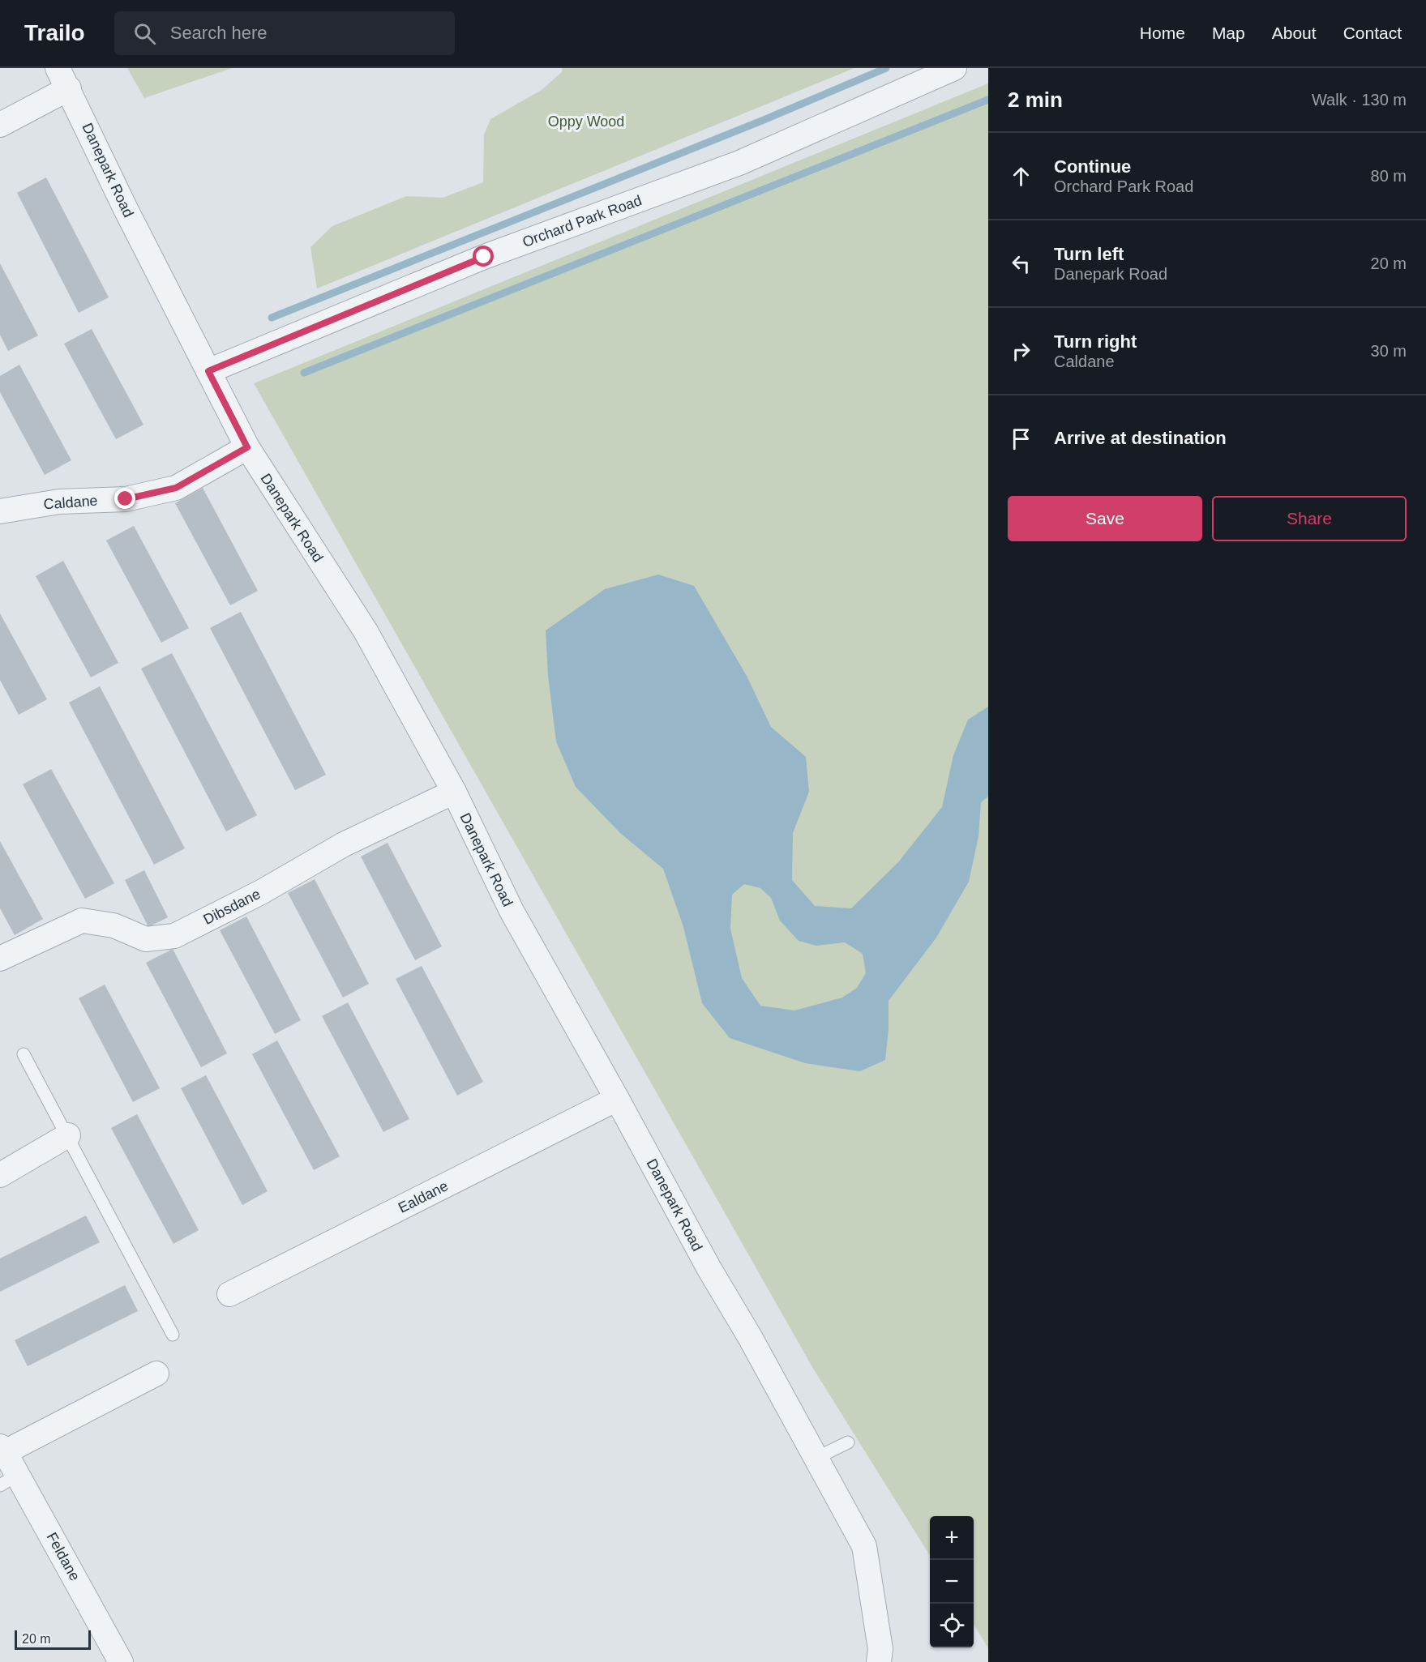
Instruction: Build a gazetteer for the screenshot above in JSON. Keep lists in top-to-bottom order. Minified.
{"streets":{"street":["Danepark Road","Orchard Park Road","Caldane","Dibsdane","Ealdane","Feldane"]},"crossings":[["Danepark Road","Orchard Park Road"],["Danepark Road","Caldane"],["Danepark Road","Dibsdane"],["Danepark Road","Ealdane"]],"parks":["Oppy Wood"],"scale_bar":"20 m","page":{"header":"Trailo","search":"Search here","nav":["Home","Map","About","Contact"],"heading":["2 min","Walk · 130 m"],"list":[["Continue","Orchard Park Road","80 m"],["Turn left","Danepark Road","20 m"],["Turn right","Caldane","30 m"],"Arrive at destination"],"buttons":["Save","Share"],"map_buttons":["+","−"],"scale":"20 m"}}
